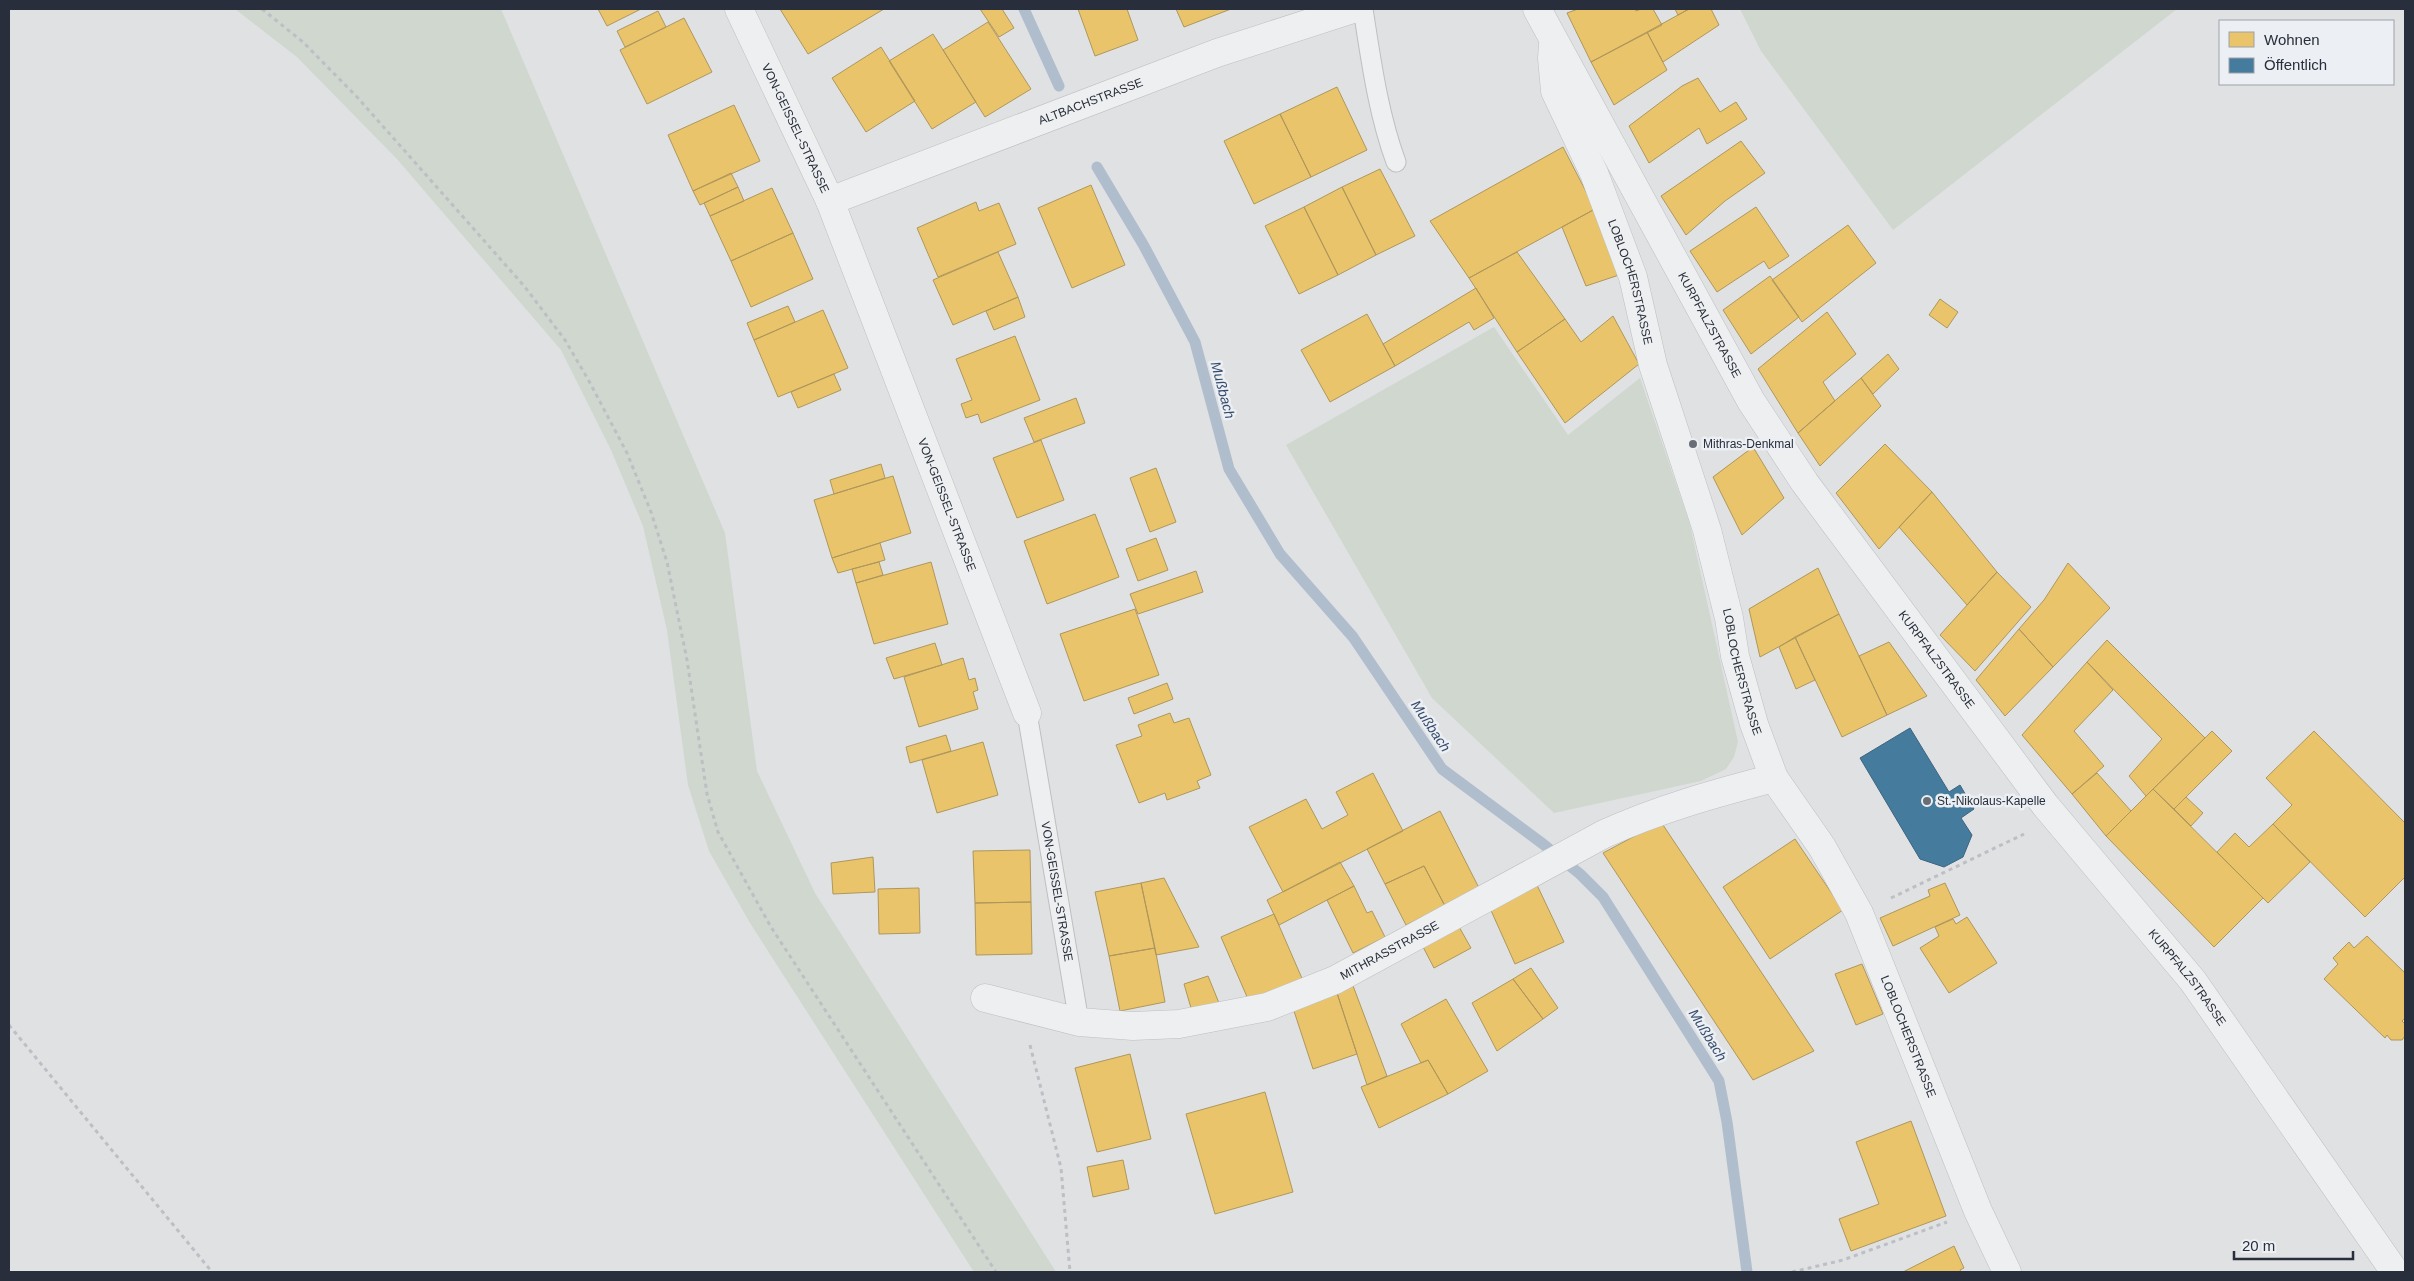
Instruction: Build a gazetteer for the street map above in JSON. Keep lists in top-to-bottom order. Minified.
{"streets":{"street":["ALTBACHSTRASSE","VON-GEISSEL-STRASSE","LOBLOCHERSTRASSE","KURPFALZSTRASSE","MITHRASSTRASSE"]},"crossings":[["ALTBACHSTRASSE","VON-GEISSEL-STRASSE"],["VON-GEISSEL-STRASSE","MITHRASSTRASSE"],["LOBLOCHERSTRASSE","KURPFALZSTRASSE"],["LOBLOCHERSTRASSE","MITHRASSTRASSE"]],"water":["Mußbach"],"places":["Mithras-Denkmal","St.-Nikolaus-Kapelle"],"legend":["Wohnen","Öffentlich"],"scale_bar":"20 m"}
